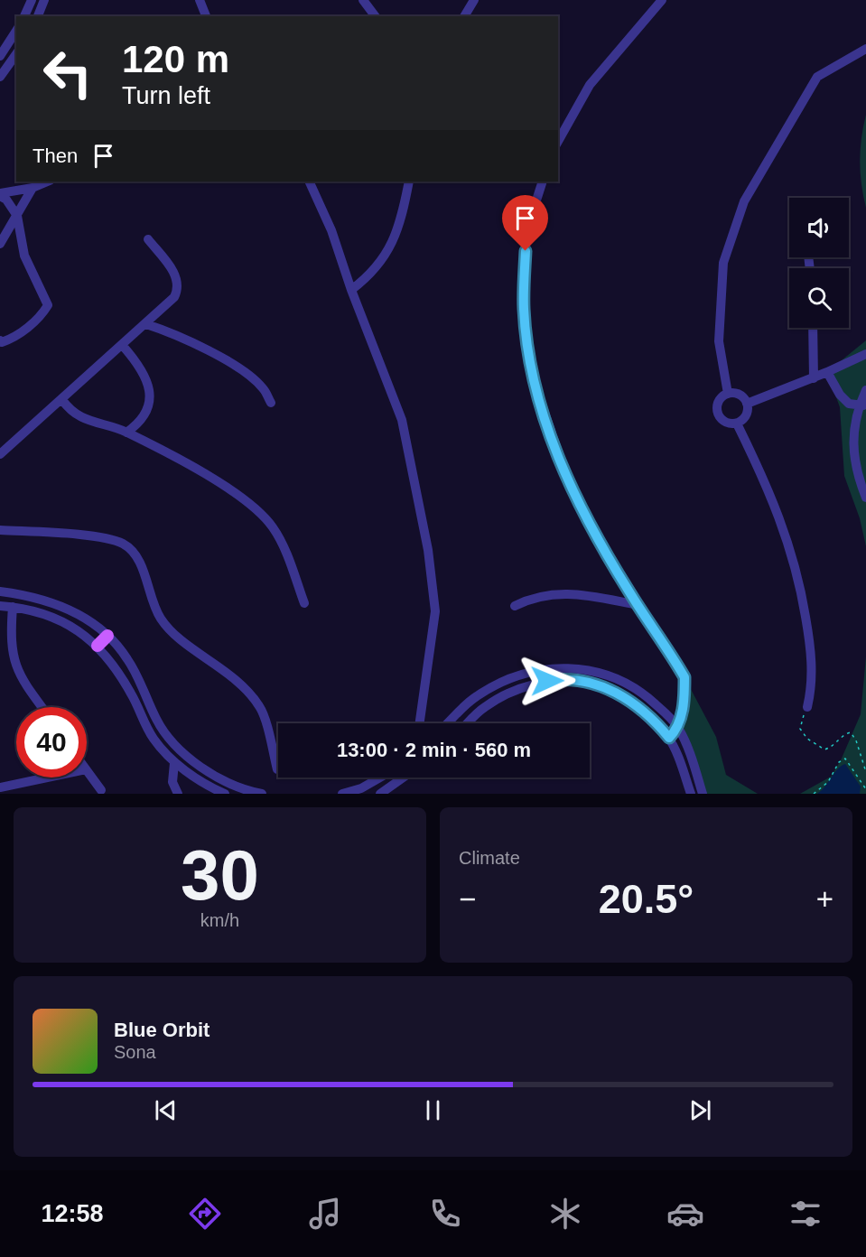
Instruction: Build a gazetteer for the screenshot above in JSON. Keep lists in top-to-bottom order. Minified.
{"page":{"turn":["120 m","Turn left"],"then":"Then","limit":"40","trip":"13:00 · 2 min · 560 m","tile":[["30","km/h"],"Climate"],"heat":["−","20.5°","+"],"song":["Blue Orbit","Sona"],"tabs":"12:58"}}
